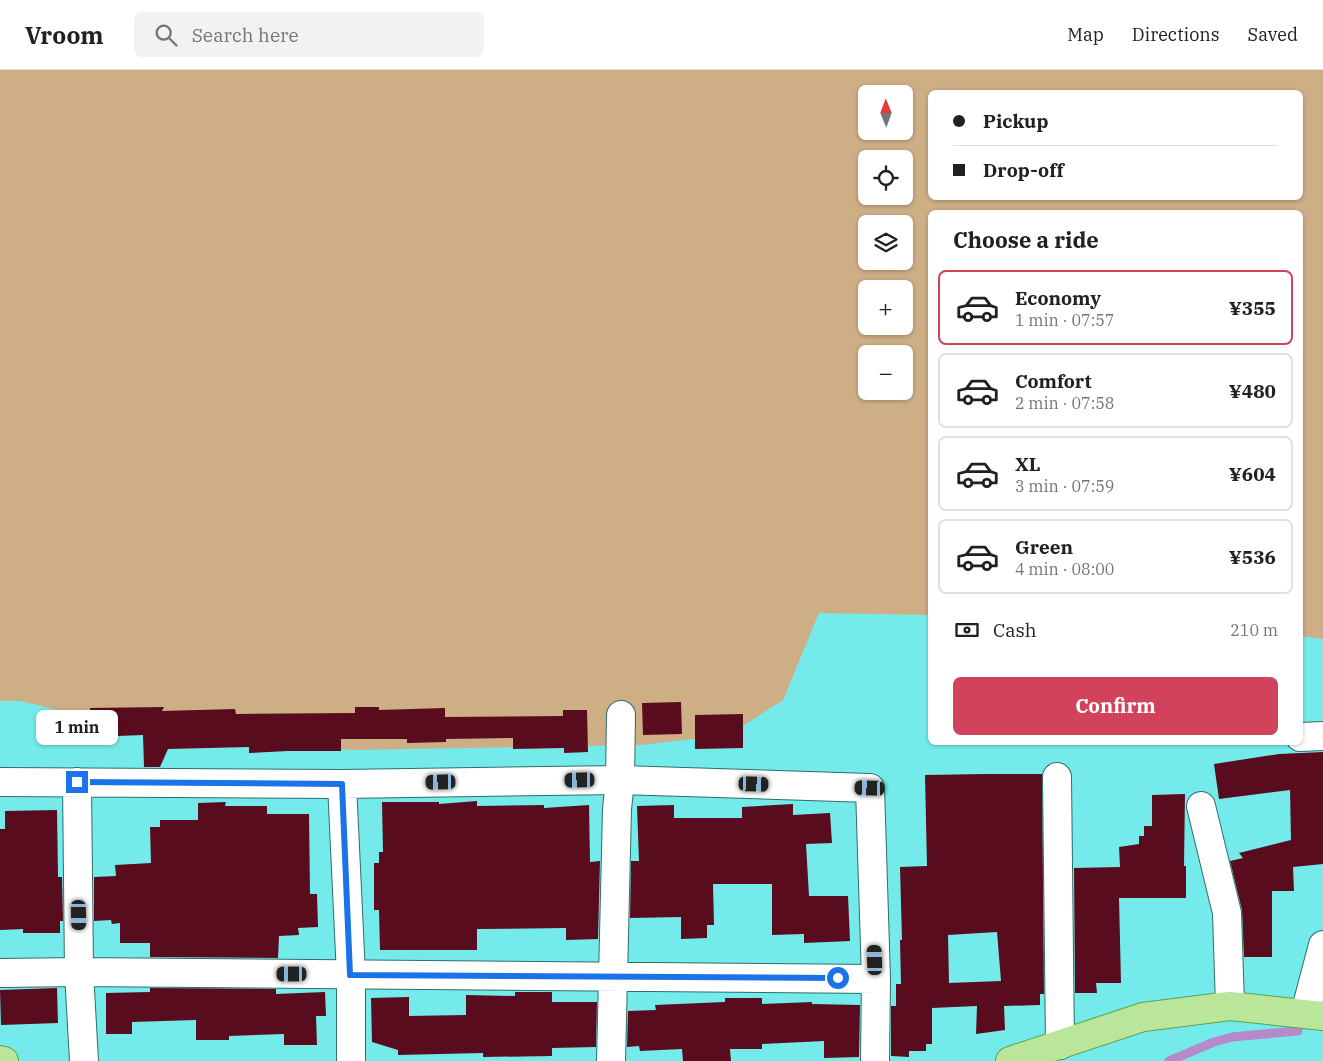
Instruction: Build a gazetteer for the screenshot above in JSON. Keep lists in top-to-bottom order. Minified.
{"north":"top","page":{"header":"Vroom","search":"Search here","nav":["Map","Directions","Saved"],"map_buttons":["+","−"],"banner":["Pickup","Drop-off"],"heading":"Choose a ride","list":[{"name":"Economy","note":"1 min · 07:57","value":"¥355"},{"name":"Comfort","note":"2 min · 07:58","value":"¥480"},{"name":"XL","note":"3 min · 07:59","value":"¥604"},{"name":"Green","note":"4 min · 08:00","value":"¥536"}],"pay":["Cash","210 m"],"buttons":"Confirm","bubble":"1 min"}}
